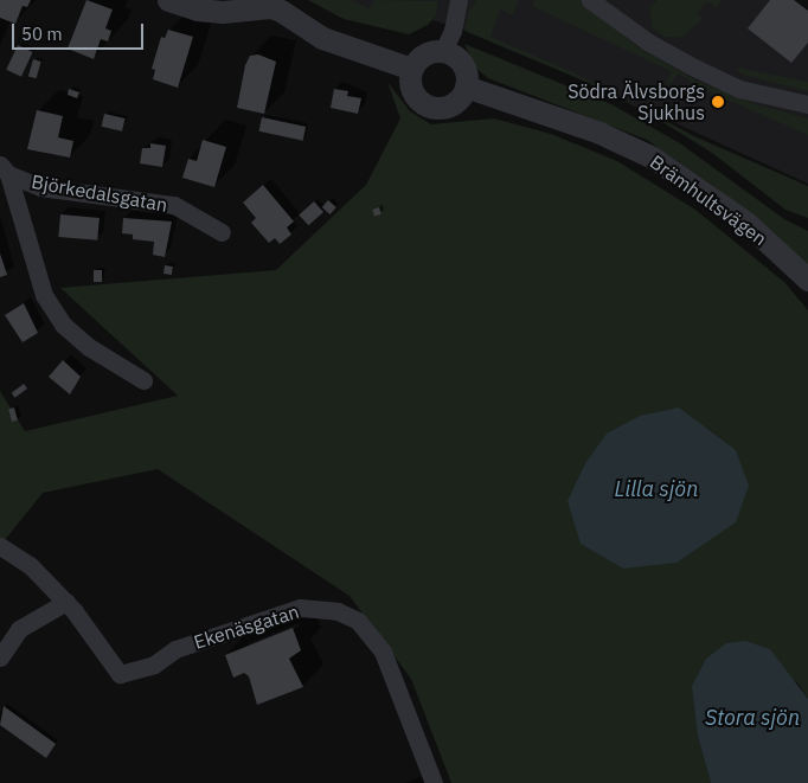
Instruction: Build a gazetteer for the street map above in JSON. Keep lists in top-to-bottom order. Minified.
{"streets":{"street":["Björkedalsgatan","Brämhultsvägen","Ekenäsgatan"]},"water":["Lilla sjön","Stora sjön"],"places":["Södra Älvsborgs Sjukhus"],"scale_bar":"50 m"}
